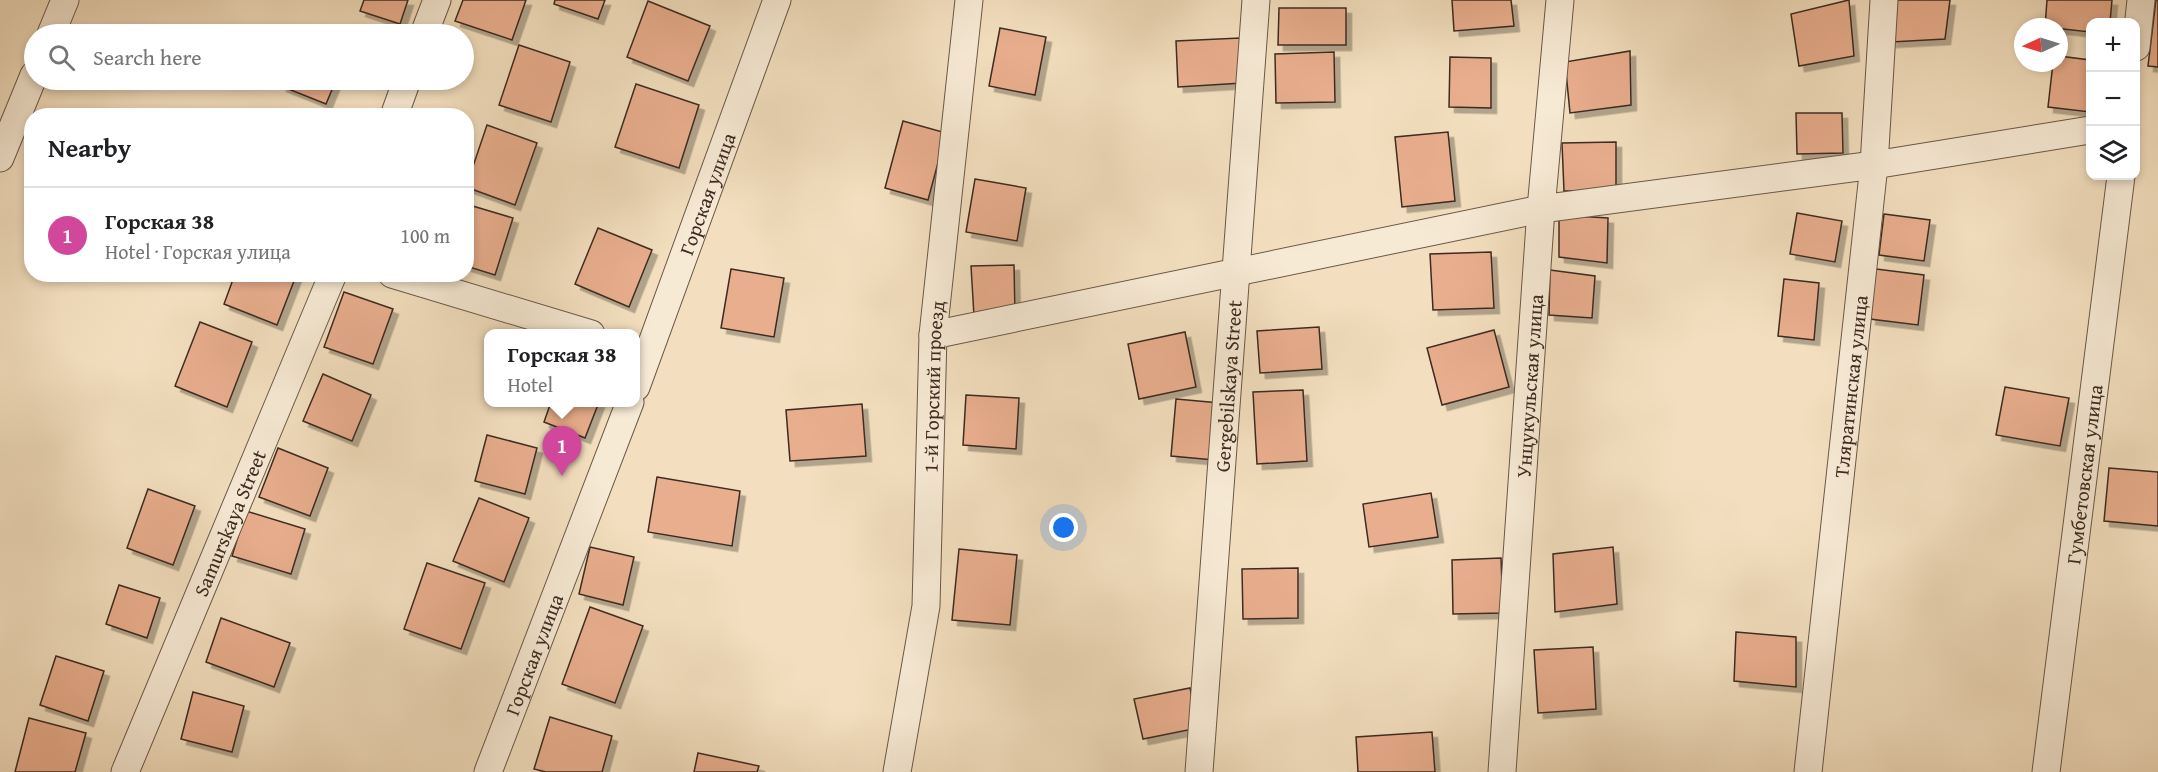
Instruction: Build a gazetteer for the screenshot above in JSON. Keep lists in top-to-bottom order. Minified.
{"streets":{"street":["Горская улица","1-й Горский проезд","Gergebilskaya Street","Унцукульская улица","Тляратинская улица","Гумбетовская улица","Samurskaya Street"]},"north":"left","page":{"map_buttons":["+","−"],"search":"Search here","heading":"Nearby","list":[{"mark":"1","name":"Горская 38","note":"Hotel · Горская улица","value":"100 m"}],"popup":["Горская 38","Hotel"],"pins":"1"}}
